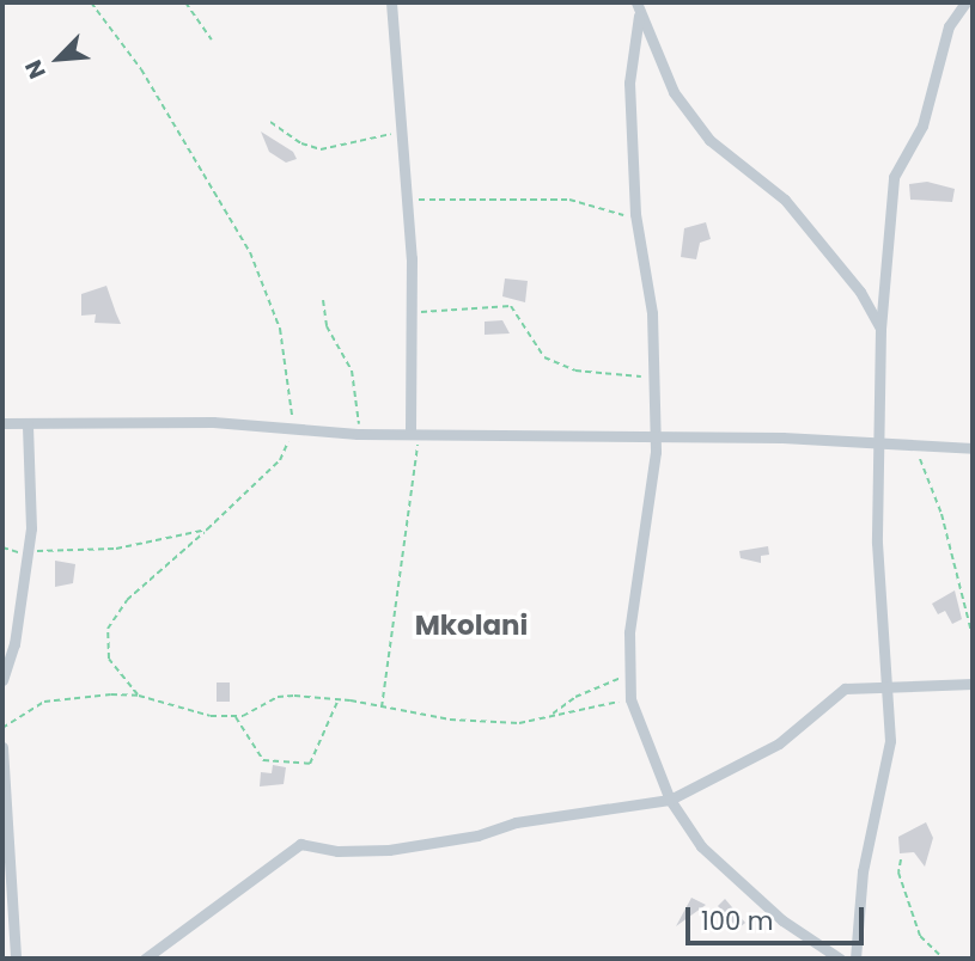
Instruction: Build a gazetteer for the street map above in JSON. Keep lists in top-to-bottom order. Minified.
{"districts":["Mkolani"],"scale_bar":"100 m","north":"bottom left"}
